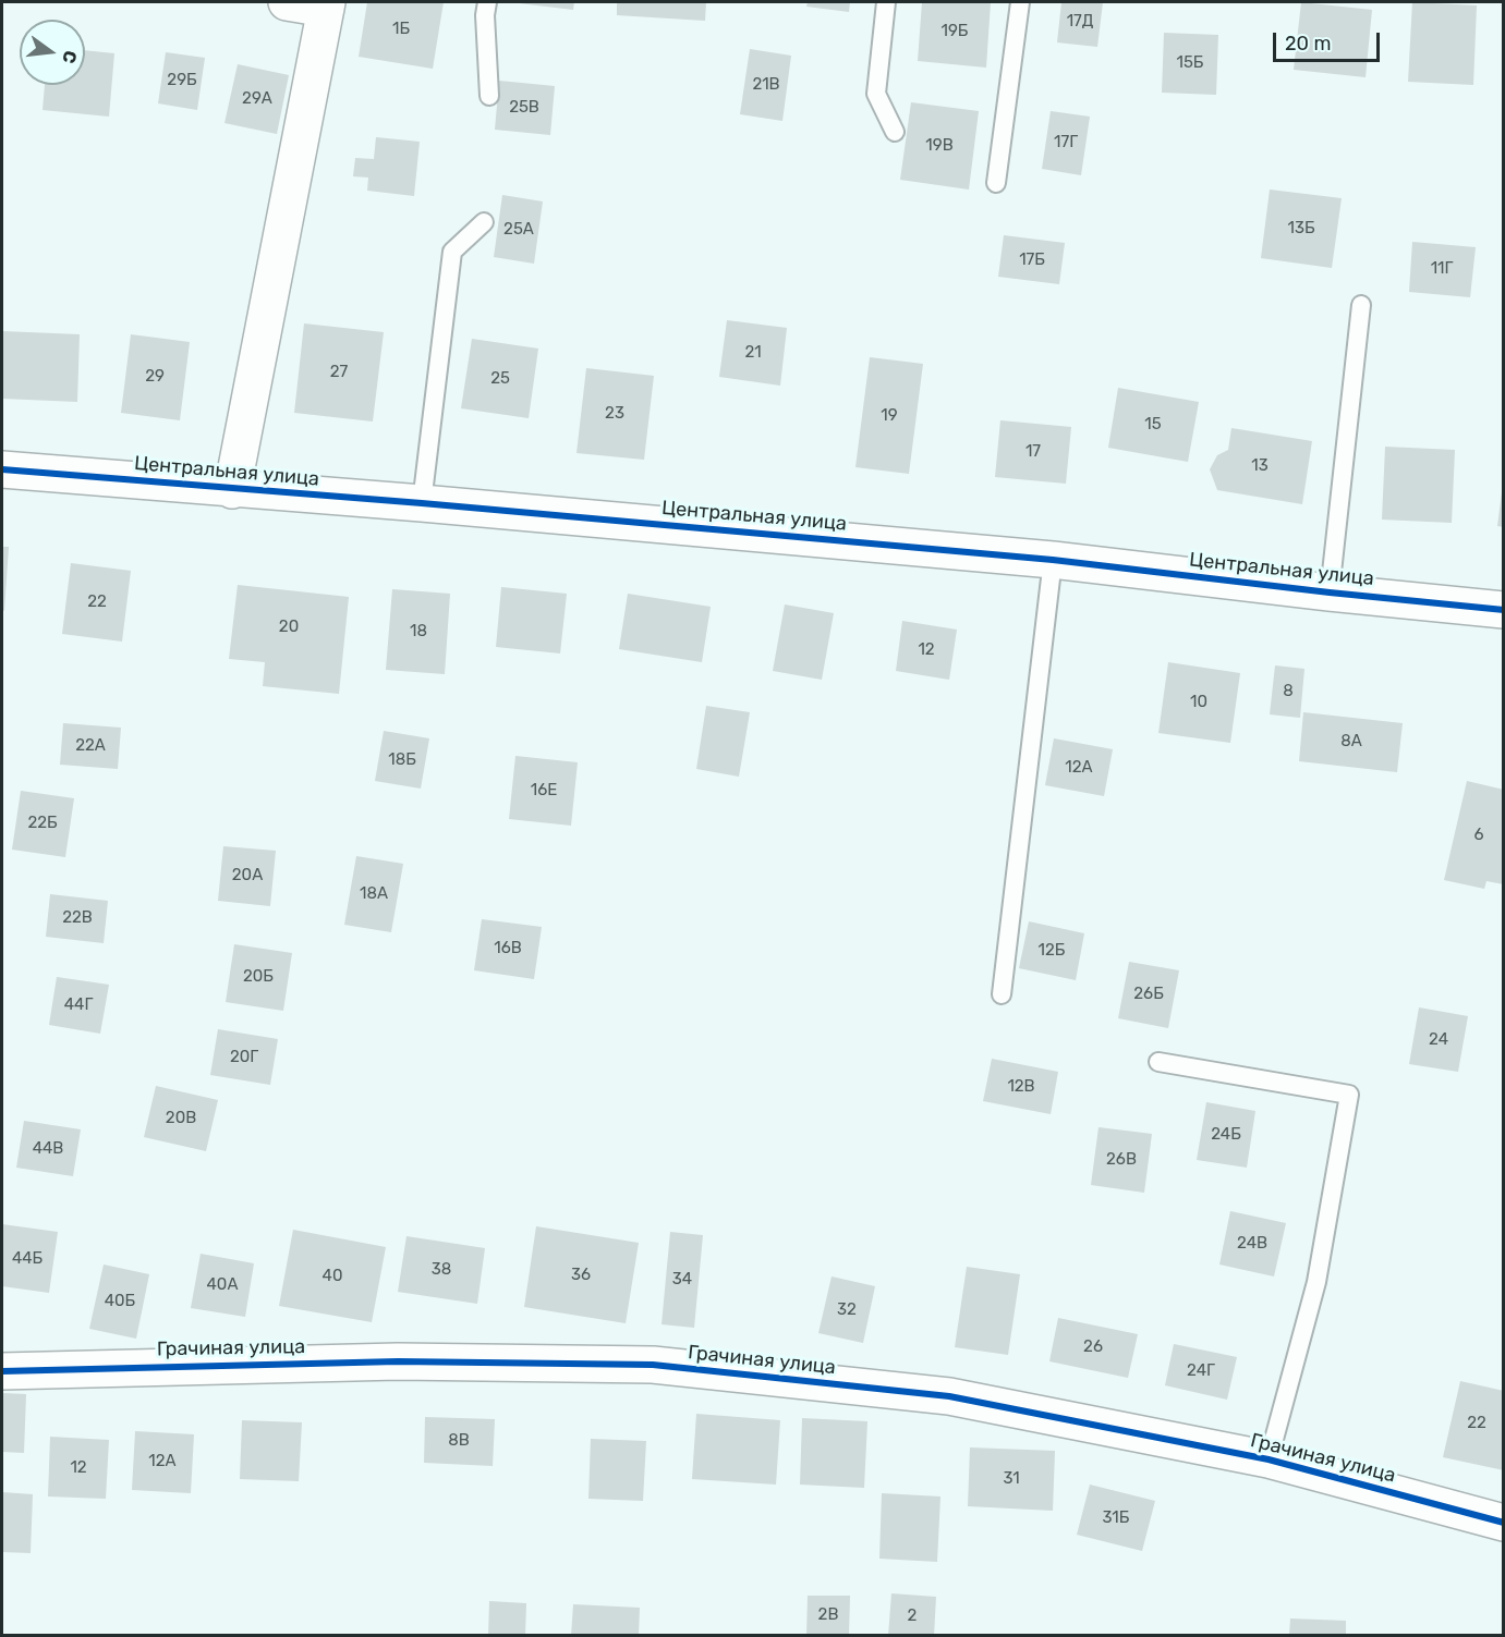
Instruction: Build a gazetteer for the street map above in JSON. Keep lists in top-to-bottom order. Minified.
{"streets":{"street":["Центральная улица","Грачиная улица"]},"house_numbers":["17Д","1Б","19Б","15Б","29Б","21В","29А","25В","17Г","19В","13Б","25А","17Б","11Г","21","27","29","25","23","19","15","17","13","22","20","18","12","8","10","8А","22А","18Б","12А","16Е","22Б","6","20А","18А","22В","16В","12Б","20Б","26Б","44Г","24","20Г","12В","20В","24Б","44В","26В","24В","44Б","38","36","40","34","40А","40Б","32","26","24Г","22","8В","12А","12","31","31Б","2В","2"],"scale_bar":"20 m","north":"right"}
